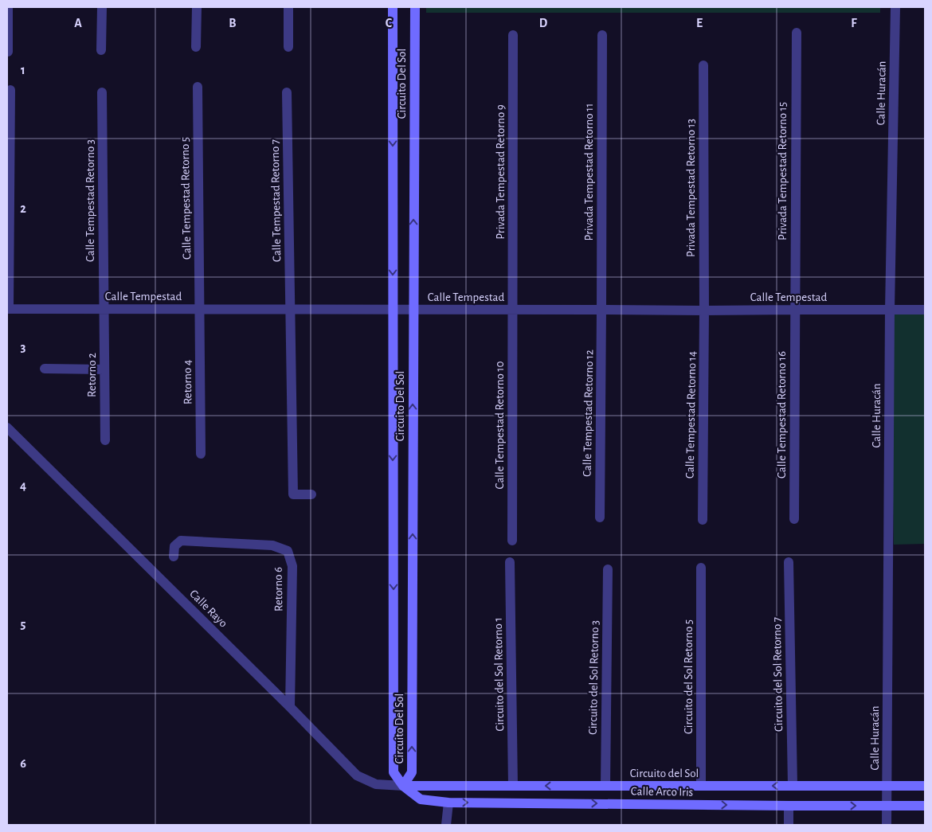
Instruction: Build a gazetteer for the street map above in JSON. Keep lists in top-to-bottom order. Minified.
{"streets":{"street":["Circuito Del Sol","Calle Huracán","Privada Tempestad Retorno 15","Privada Tempestad Retorno 9","Privada Tempestad Retorno 11","Privada Tempestad Retorno 13","Calle Tempestad Retorno 5","Calle Tempestad Retorno 3","Calle Tempestad Retorno 7","Calle Tempestad","Retorno 2","Retorno 4","Calle Tempestad Retorno 12","Calle Tempestad Retorno 14","Calle Tempestad Retorno 16","Calle Tempestad Retorno 10","Retorno 6","Calle Rayo","Circuito del Sol Retorno 1","Circuito del Sol Retorno 7","Circuito del Sol Retorno 5","Circuito del Sol Retorno 3","Circuito del Sol","Calle Arco Iris"]},"crossings":[["Circuito Del Sol","Calle Tempestad"],["Circuito Del Sol","Calle Rayo"],["Circuito Del Sol","Circuito del Sol"],["Circuito Del Sol","Calle Arco Iris"],["Calle Huracán","Calle Tempestad"],["Calle Huracán","Circuito del Sol"],["Calle Huracán","Calle Arco Iris"],["Privada Tempestad Retorno 15","Calle Tempestad"],["Privada Tempestad Retorno 15","Calle Tempestad Retorno 16"],["Privada Tempestad Retorno 9","Calle Tempestad"],["Privada Tempestad Retorno 9","Calle Tempestad Retorno 10"],["Privada Tempestad Retorno 11","Calle Tempestad"],["Privada Tempestad Retorno 11","Calle Tempestad Retorno 12"],["Privada Tempestad Retorno 13","Calle Tempestad"],["Privada Tempestad Retorno 13","Calle Tempestad Retorno 14"],["Calle Tempestad Retorno 5","Calle Tempestad"],["Calle Tempestad Retorno 5","Retorno 4"],["Calle Tempestad Retorno 3","Calle Tempestad"],["Calle Tempestad Retorno 3","Retorno 2"],["Calle Tempestad Retorno 7","Calle Tempestad"],["Calle Tempestad","Retorno 2"],["Calle Tempestad","Retorno 4"],["Calle Tempestad","Calle Tempestad Retorno 12"],["Calle Tempestad","Calle Tempestad Retorno 14"],["Calle Tempestad","Calle Tempestad Retorno 16"],["Calle Tempestad","Calle Tempestad Retorno 10"],["Retorno 6","Calle Rayo"],["Calle Rayo","Circuito del Sol"],["Calle Rayo","Calle Arco Iris"],["Circuito del Sol Retorno 1","Circuito del Sol"],["Circuito del Sol Retorno 7","Circuito del Sol"],["Circuito del Sol Retorno 5","Circuito del Sol"],["Circuito del Sol Retorno 3","Circuito del Sol"],["Circuito del Sol","Calle Arco Iris"]],"one_way":["Circuito del Sol","Calle Arco Iris"],"grid":{"columns":["A","B","C","D","E","F"],"rows":["1","2","3","4","5","6"]}}
